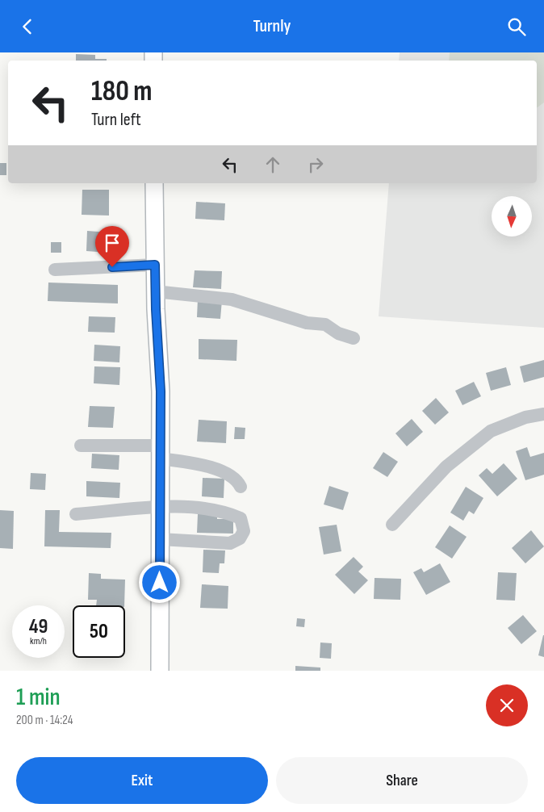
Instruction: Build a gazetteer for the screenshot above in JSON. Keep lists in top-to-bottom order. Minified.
{"north":"bottom","page":{"header":"Turnly","turn":["180 m","Turn left"],"speed":"49 km/h","limit":"50","heading":["1 min","200 m · 14:24"],"buttons":["Exit","Share"]}}
